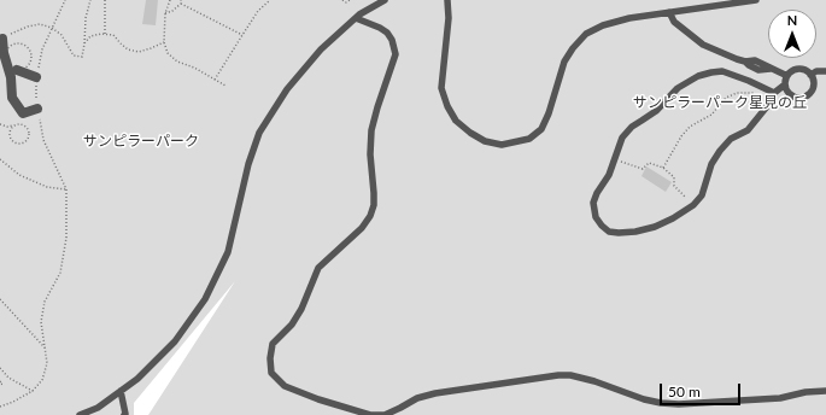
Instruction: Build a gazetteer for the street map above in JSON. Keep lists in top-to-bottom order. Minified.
{"parks":["サンピラーパーク星見の丘","サンピラーパーク"],"scale_bar":"50 m","north":"top"}
